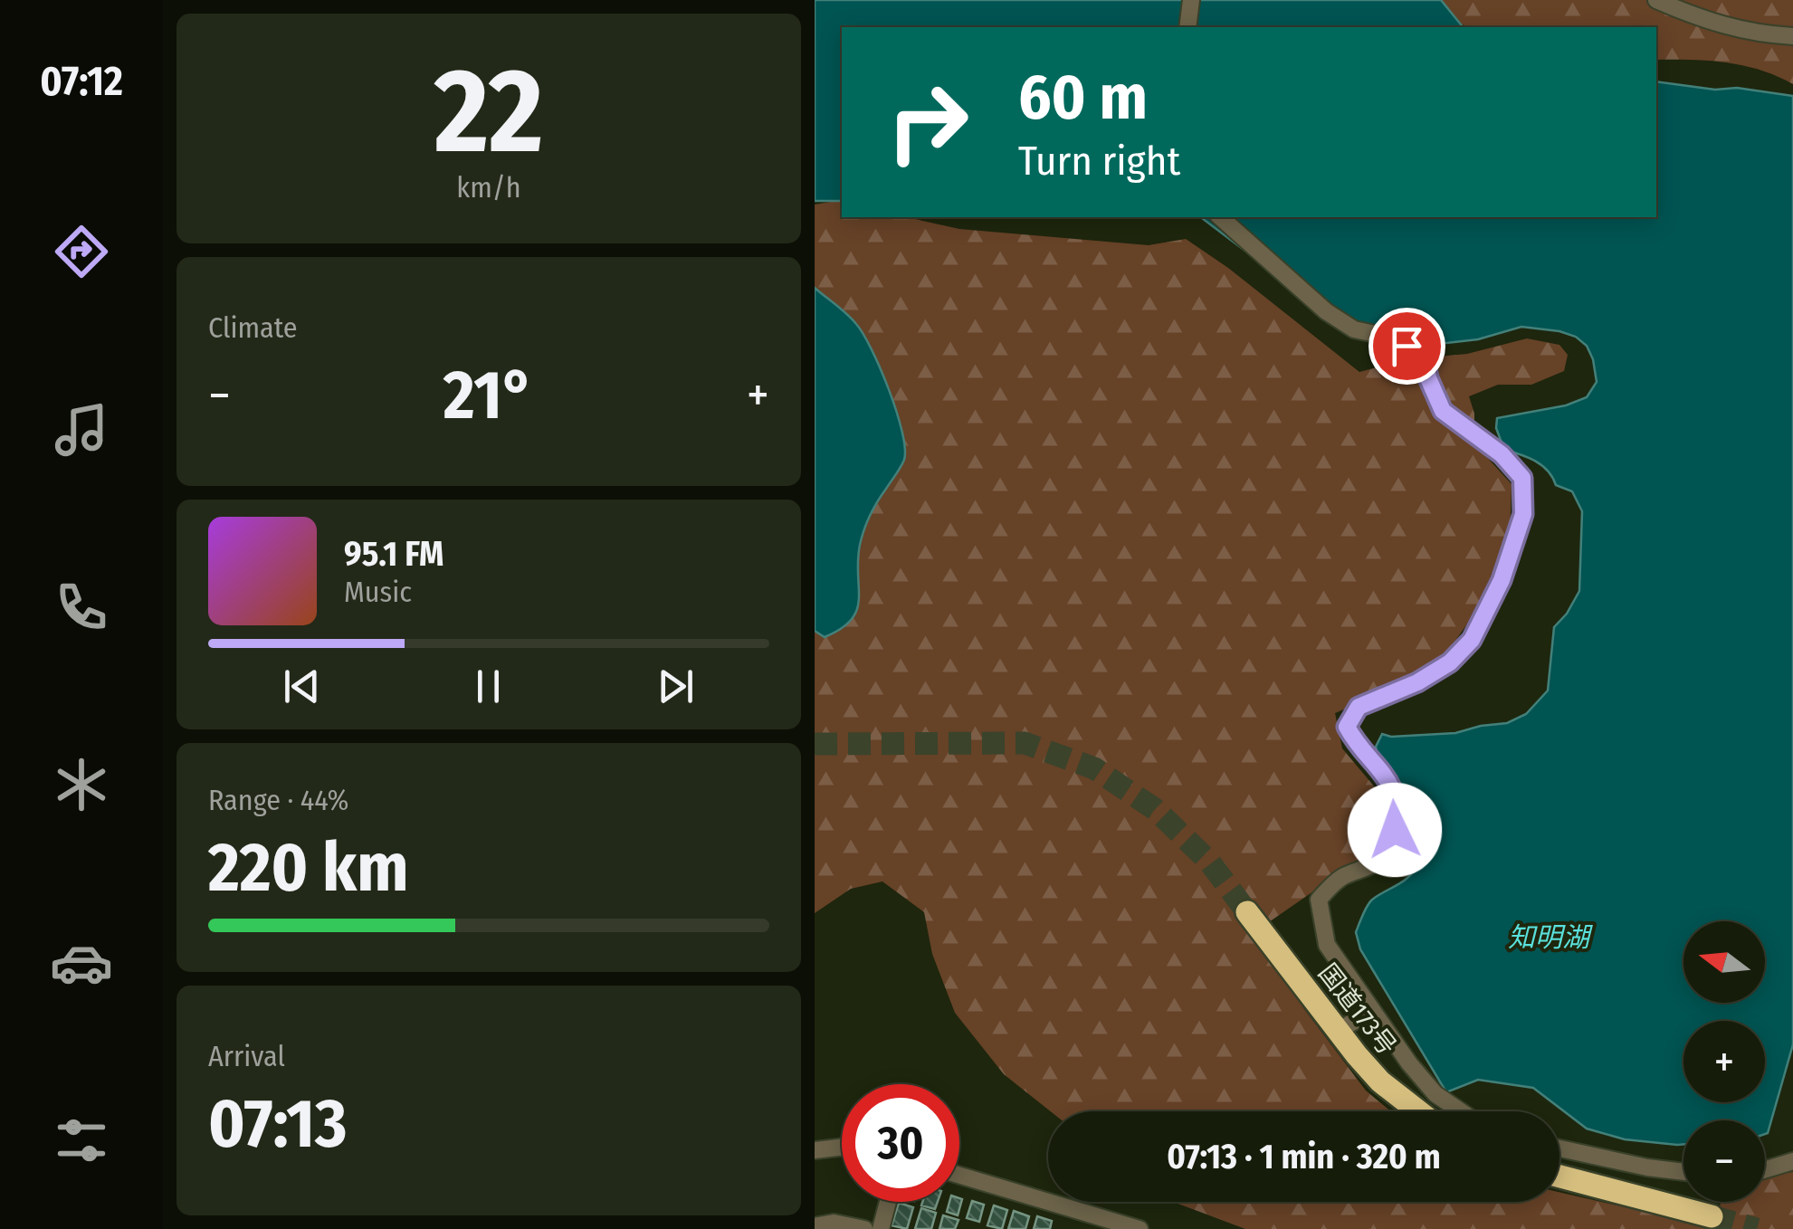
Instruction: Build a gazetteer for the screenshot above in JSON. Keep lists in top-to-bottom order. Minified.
{"streets":{"highway":["国道173号"]},"water":["知明湖"],"north":"left","page":{"tabs":"07:12","tile":[["22","km/h"],"Climate",["Range · 44%","220 km"],["Arrival","07:13"]],"turn":["60 m","Turn right"],"heat":["−","21°","+"],"song":["95.1 FM","Music"],"map_buttons":["+","−"],"limit":"30","trip":"07:13 · 1 min · 320 m"}}
